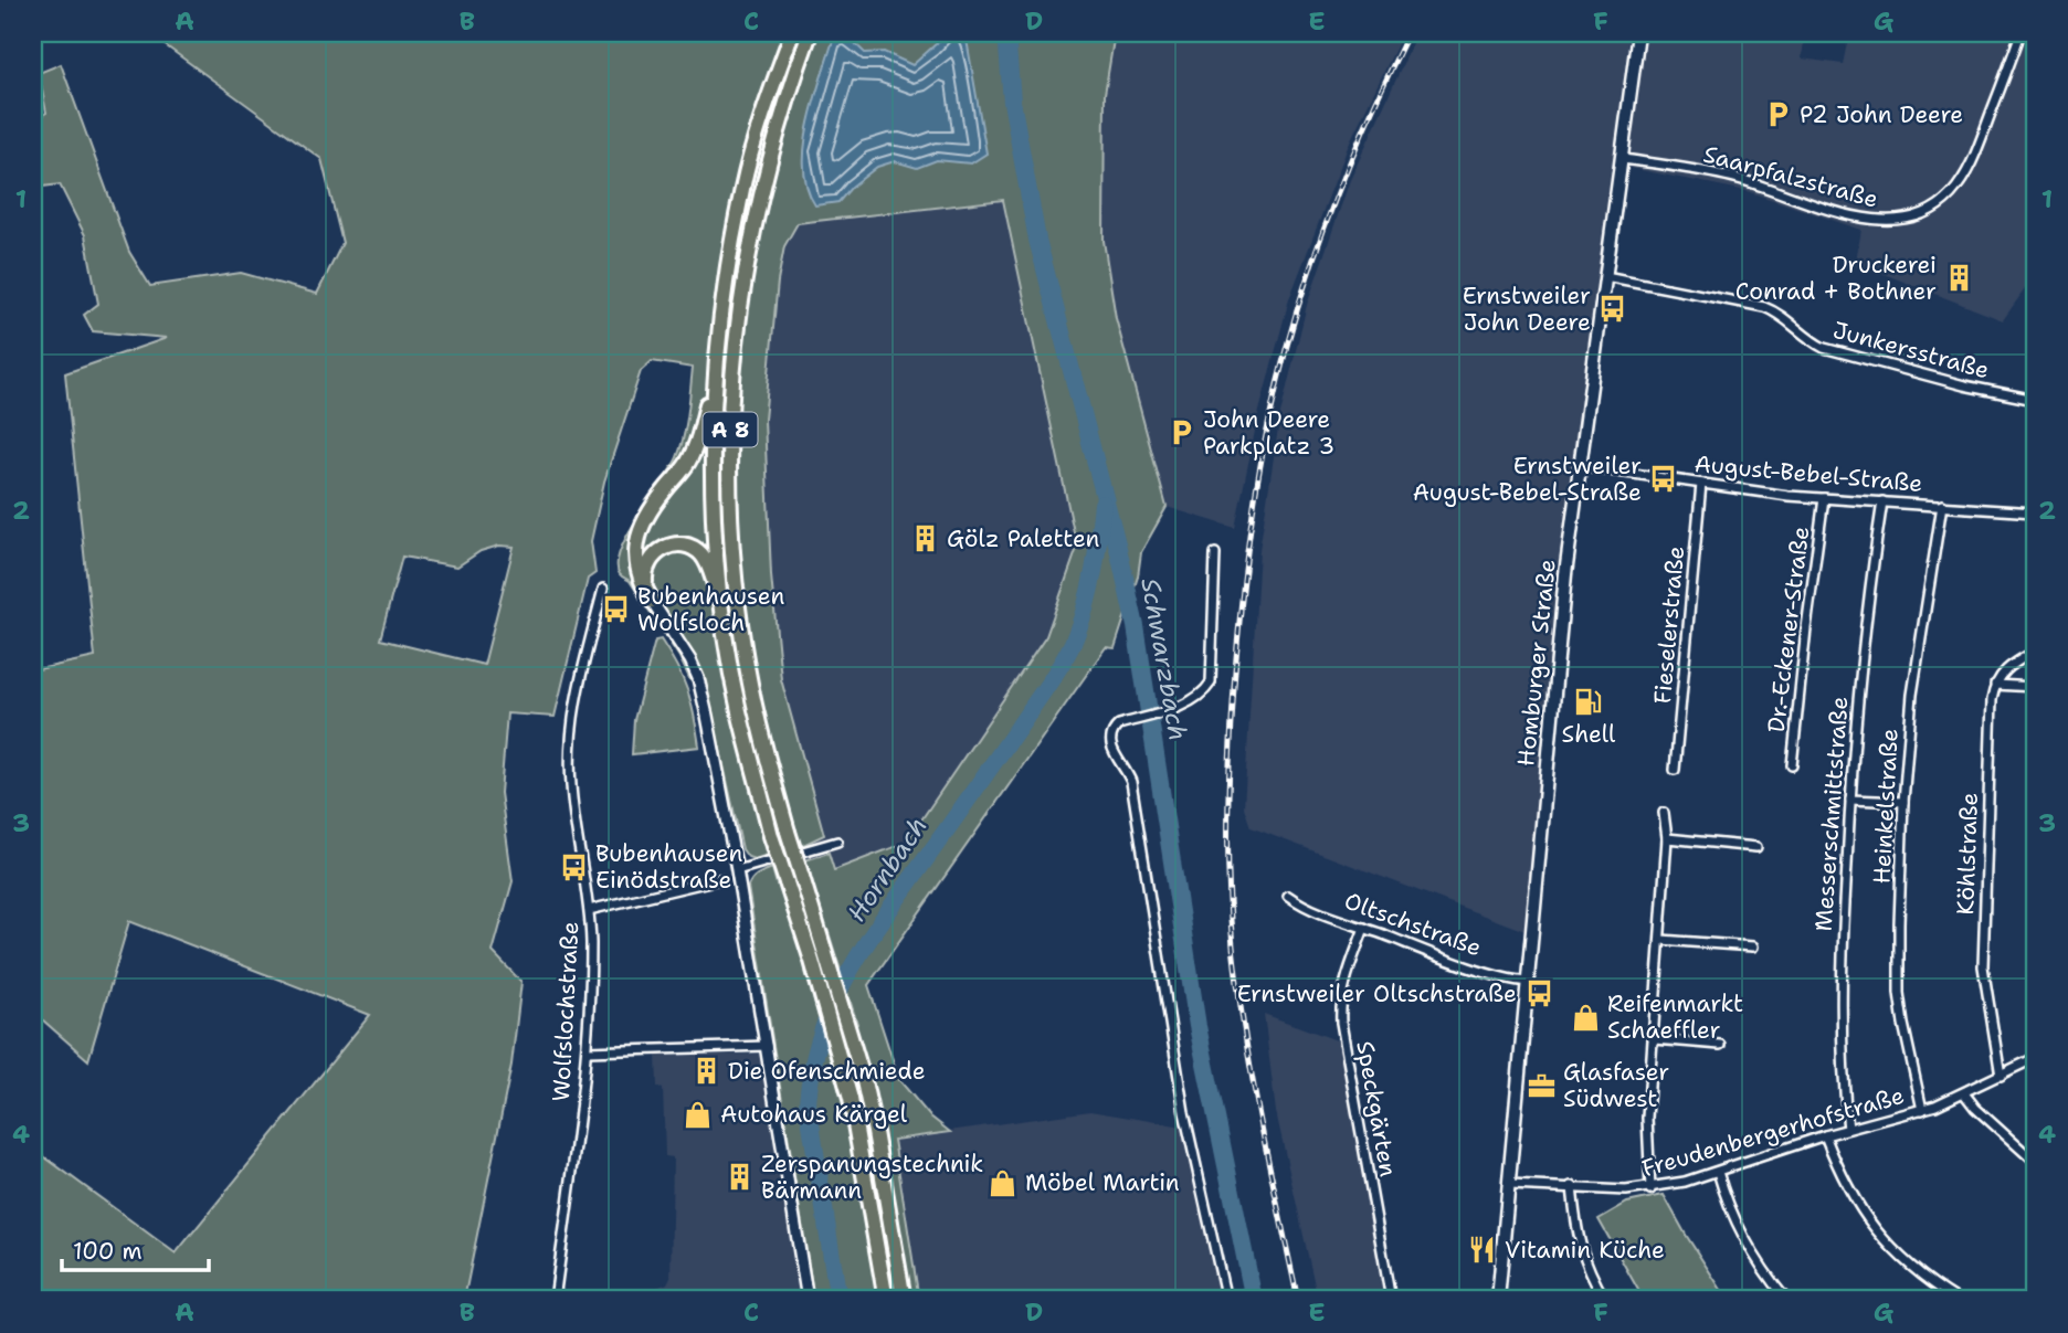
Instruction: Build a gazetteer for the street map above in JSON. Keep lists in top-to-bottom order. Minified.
{"streets":{"highway":["A 8"],"main road":["Homburger Straße"],"street":["Saarpfalzstraße","Junkersstraße","August-Bebel-Straße","Fieselerstraße","Dr.-Eckener-Straße","Heinkelstraße","Messerschmittstraße","Köhlstraße","Oltschstraße","Wolfslochstraße","Speckgärten","Freudenbergerhofstraße"]},"crossings":[["Saarpfalzstraße","Homburger Straße"],["Junkersstraße","Homburger Straße"],["August-Bebel-Straße","Fieselerstraße"],["August-Bebel-Straße","Dr.-Eckener-Straße"],["August-Bebel-Straße","Homburger Straße"],["August-Bebel-Straße","Heinkelstraße"],["August-Bebel-Straße","Messerschmittstraße"],["Homburger Straße","Oltschstraße"],["Homburger Straße","Freudenbergerhofstraße"],["Heinkelstraße","Freudenbergerhofstraße"],["Messerschmittstraße","Freudenbergerhofstraße"],["Köhlstraße","Freudenbergerhofstraße"],["Oltschstraße","Speckgärten"]],"water":["Schwarzbach","Hornbach"],"places":{"parking":["P2 John Deere","John Deere Parkplatz 3"],"building":["Druckerei Conrad + Bothner","Gölz Paletten","Die Ofenschmiede","Zerspanungstechnik Bärmann"],"bus stop":["Ernstweiler John Deere","Ernstweiler August-Bebel-Straße","Bubenhausen Wolfsloch","Bubenhausen Einödstraße","Ernstweiler Oltschstraße"],"fuel station":["Shell"],"shop":["Reifenmarkt Schaeffler","Autohaus Kärgel","Möbel Martin"],"office":["Glasfaser Südwest"],"restaurant":["Vitamin Küche"]},"scale_bar":"100 m","grid":{"columns":["A","B","C","D","E","F","G"],"rows":["1","2","3","4"]}}
